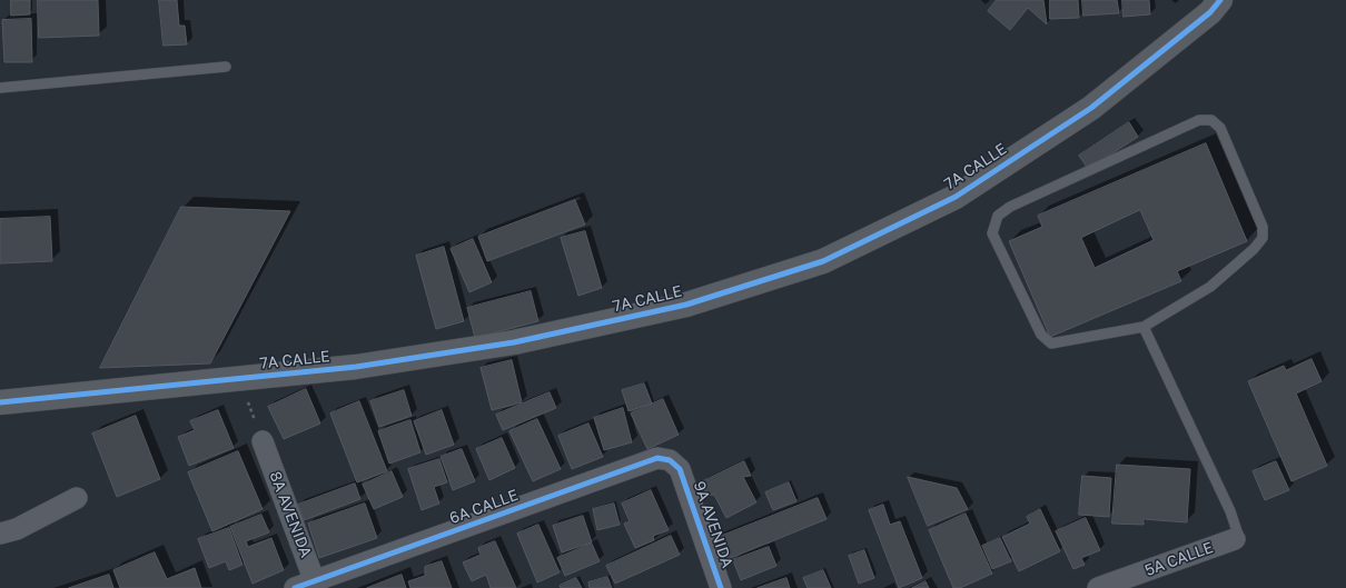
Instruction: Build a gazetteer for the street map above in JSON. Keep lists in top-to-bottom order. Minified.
{"streets":{"street":["7A CALLE","6A CALLE","8A AVENIDA","9A AVENIDA","5A CALLE"]},"crossings":[["6A CALLE","8A AVENIDA"],["6A CALLE","9A AVENIDA"]]}
